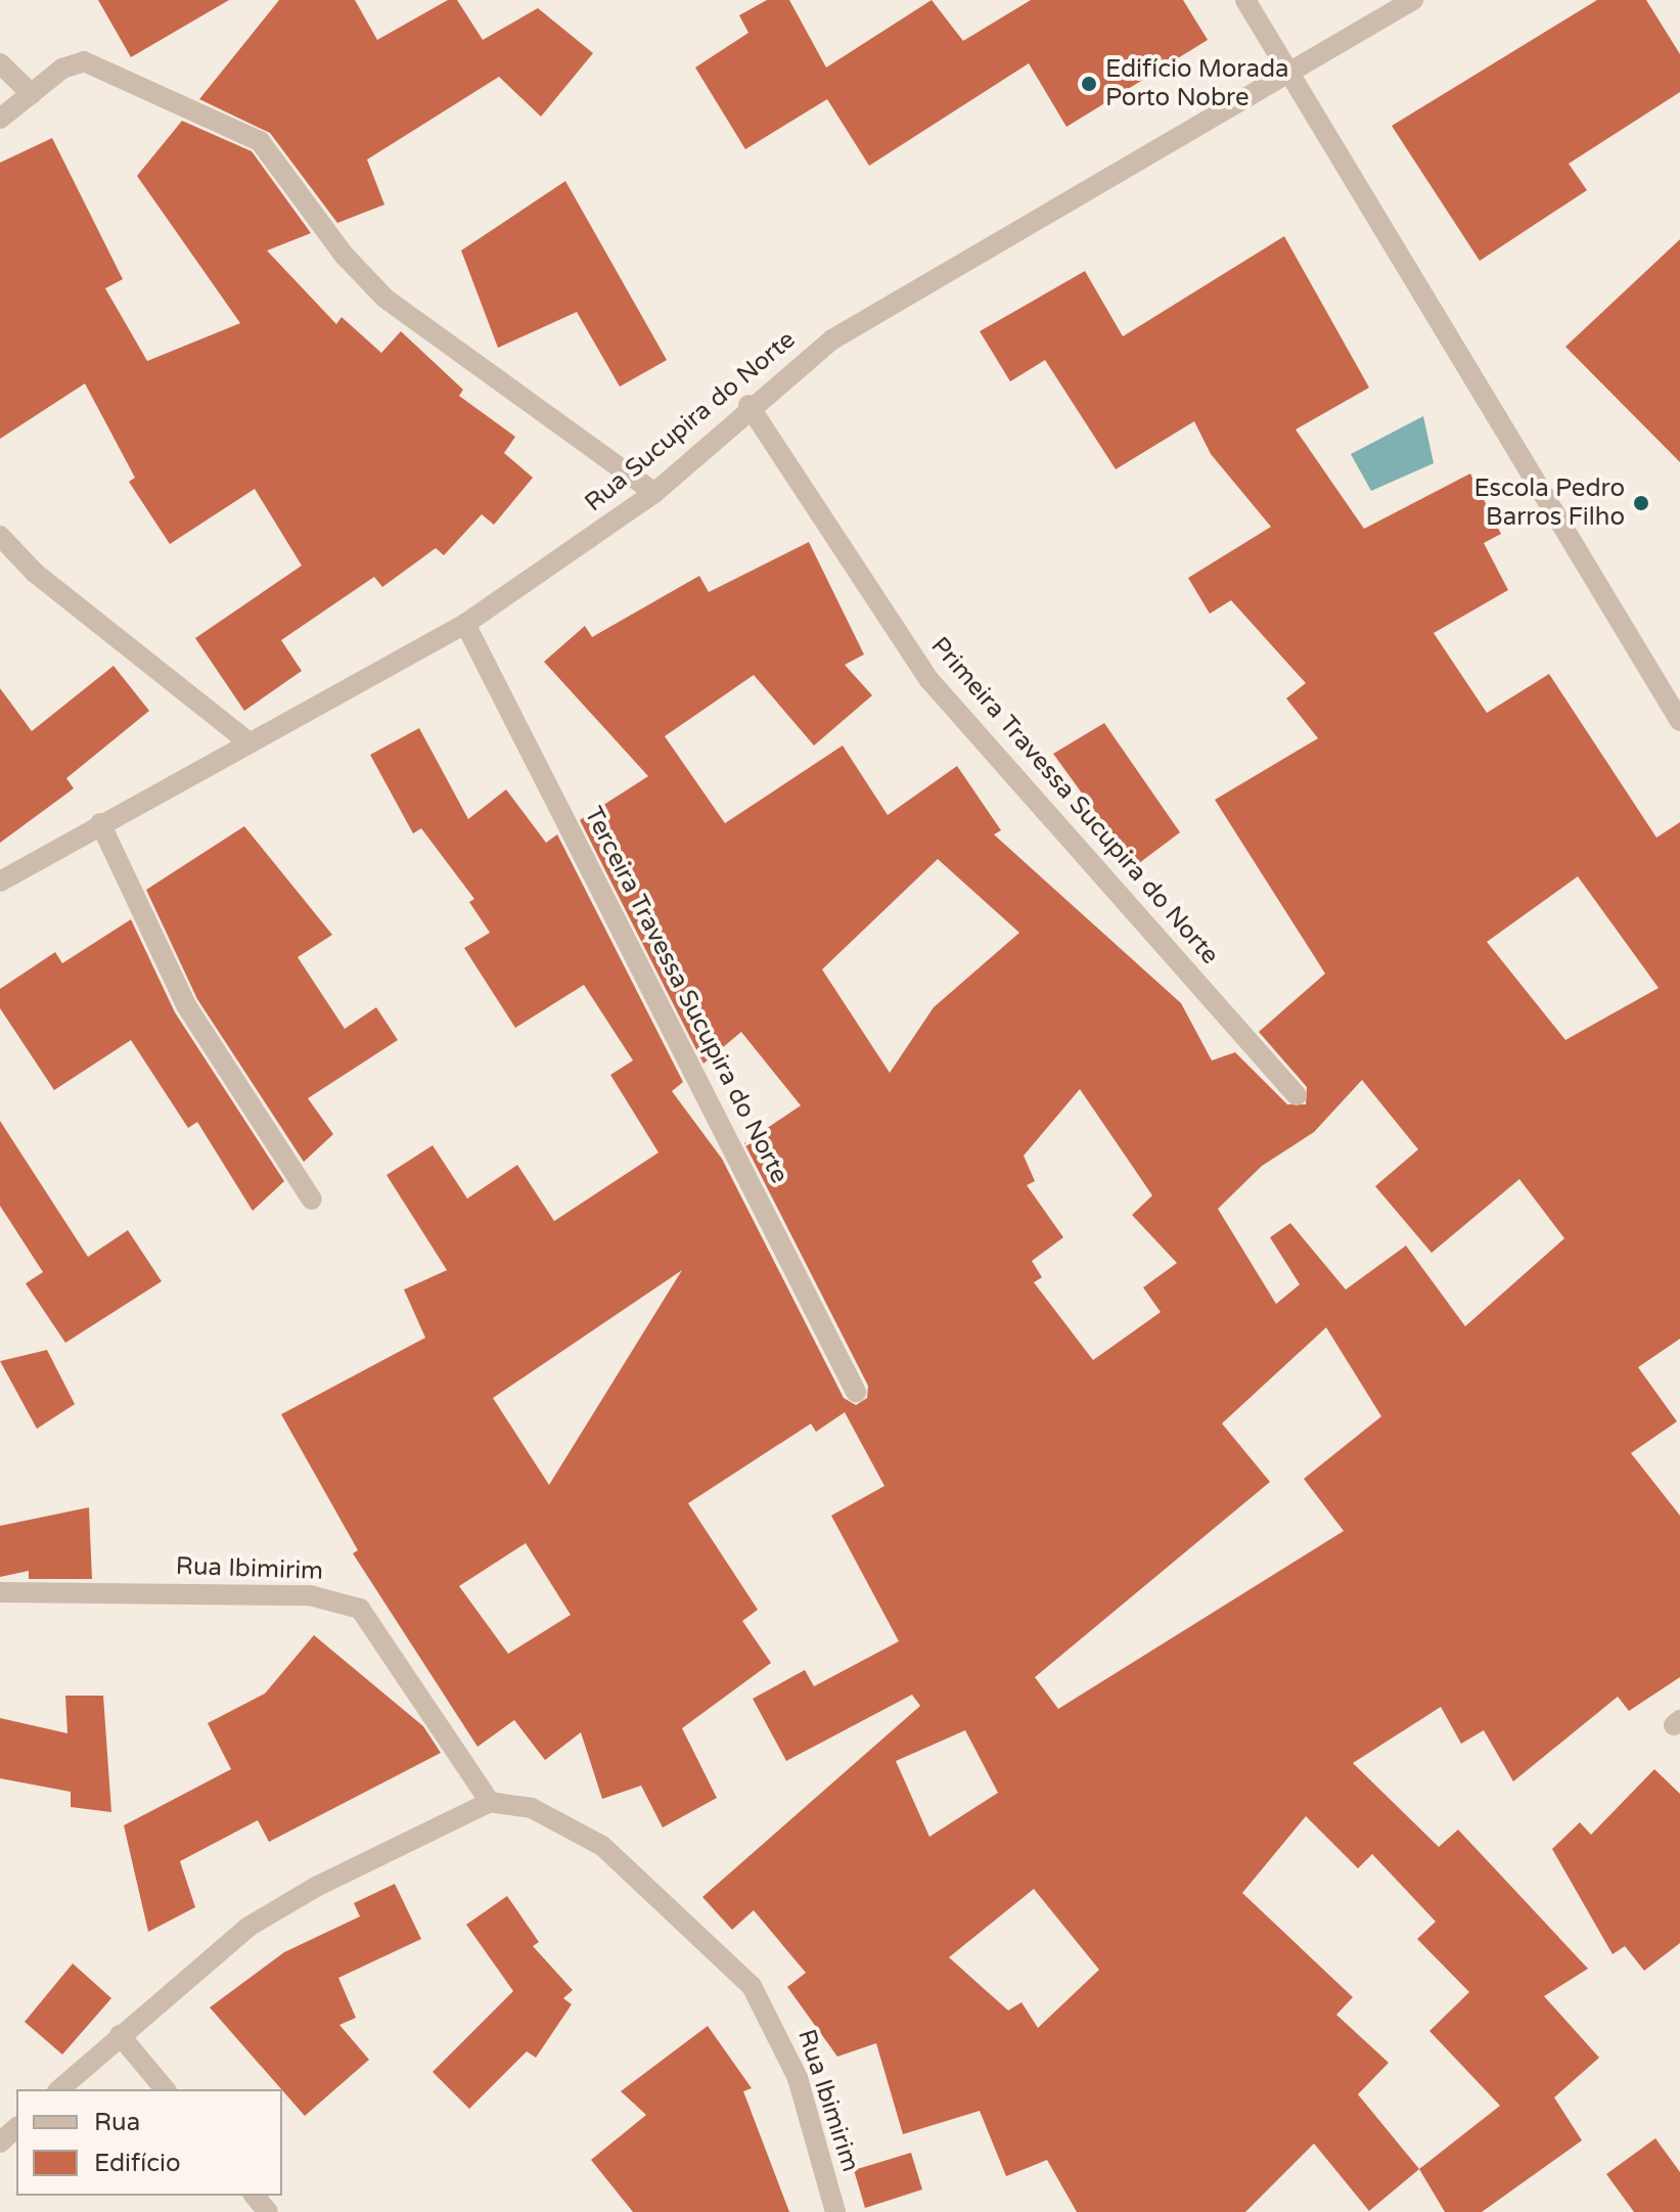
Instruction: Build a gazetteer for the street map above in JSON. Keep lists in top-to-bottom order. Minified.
{"streets":{"street":["Rua Sucupira do Norte","Primeira Travessa Sucupira do Norte","Terceira Travessa Sucupira do Norte","Rua Ibimirim"]},"crossings":[["Rua Sucupira do Norte","Primeira Travessa Sucupira do Norte"],["Rua Sucupira do Norte","Terceira Travessa Sucupira do Norte"]],"places":["Edifício Morada Porto Nobre","Escola Pedro Barros Filho"],"legend":["Rua","Edifício"]}
